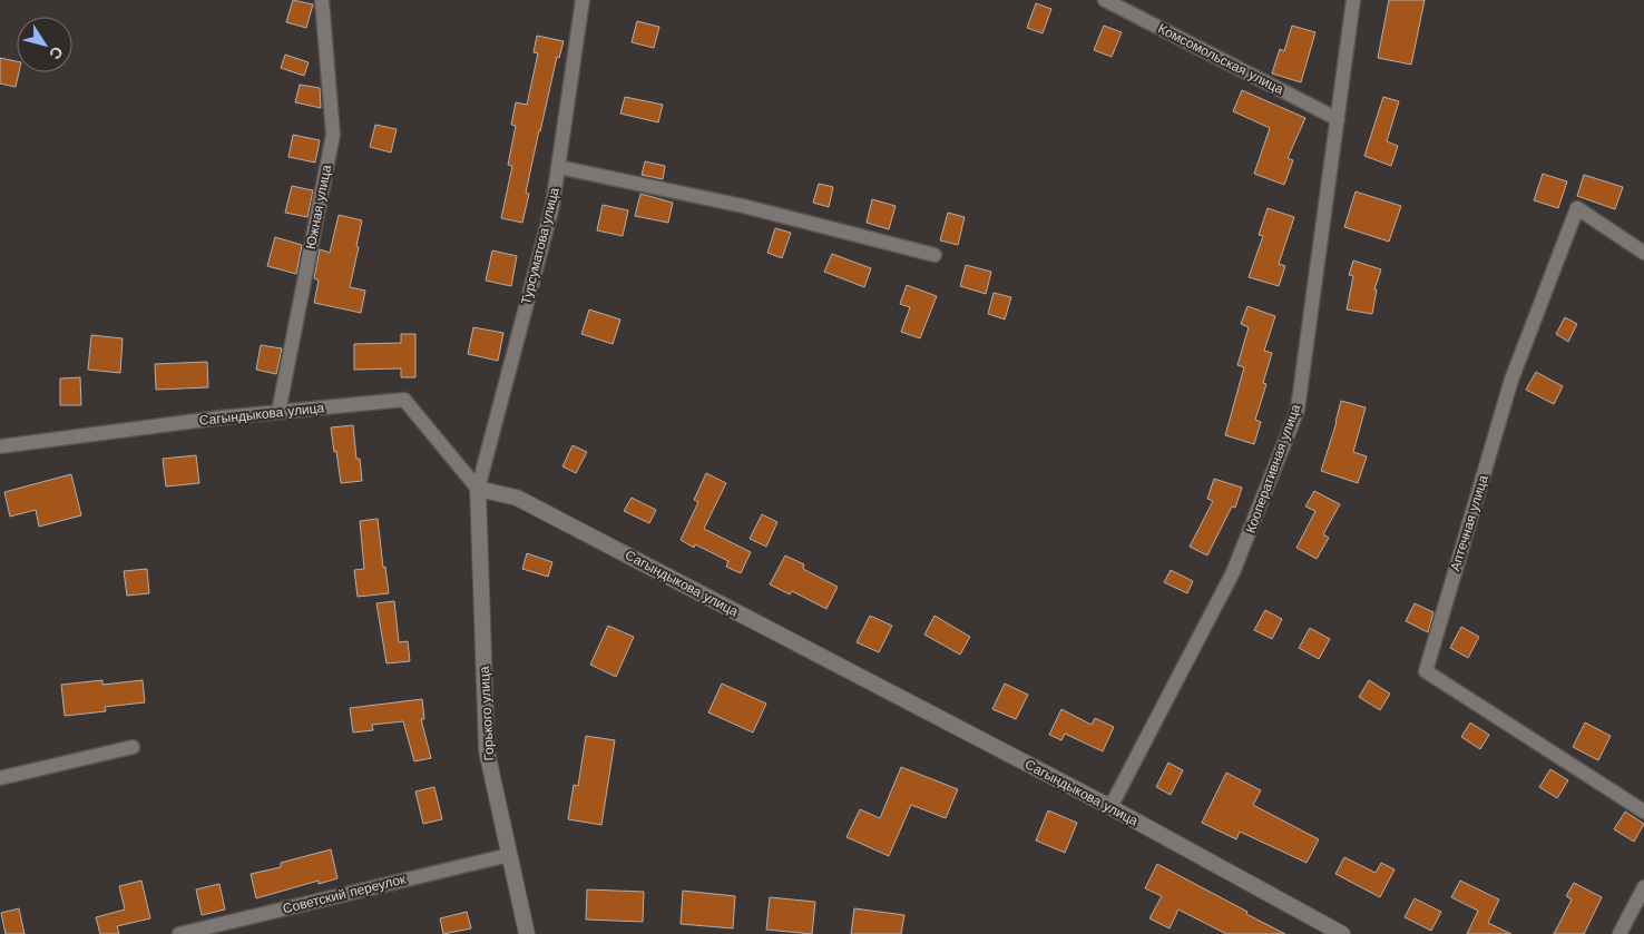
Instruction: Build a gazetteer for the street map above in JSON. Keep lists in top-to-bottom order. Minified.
{"streets":{"street":["Комсомольская улица","Южная улица","Турсуматова улица","Сагындыкова улица","Кооперативная улица","Аптечная улица","Горького улица","Советский переулок"]},"crossings":[["Комсомольская улица","Кооперативная улица"],["Южная улица","Сагындыкова улица"],["Турсуматова улица","Сагындыкова улица"],["Турсуматова улица","Горького улица"],["Сагындыкова улица","Кооперативная улица"],["Сагындыкова улица","Горького улица"],["Горького улица","Советский переулок"]],"north":"bottom right"}
